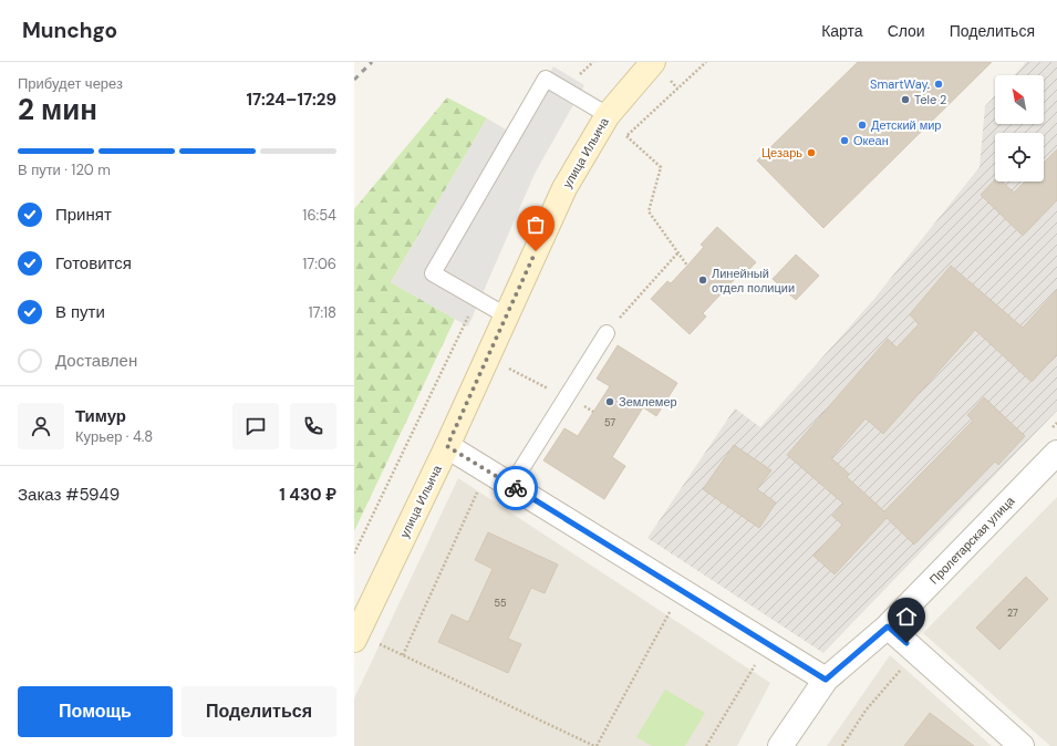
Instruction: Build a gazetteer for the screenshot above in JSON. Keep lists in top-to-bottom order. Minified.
{"streets":{"main road":["улица Ильича"],"street":["Пролетарская улица"]},"places":["SmartWay.","Tele 2","Детский мир","Океан","Цезарь","Линейный отдел полиции","Землемер"],"house_numbers":["57","55","27"],"north":"top left","page":{"header":"Munchgo","nav":["Карта","Слои","Поделиться"],"heading":["2 мин","Прибудет через","17:24–17:29"],"panel":["Тимур","Курьер · 4.8","Заказ #5949","1 430 ₽"],"bar":"В пути · 120 m","list":[["Принят","16:54"],["Готовится","17:06"],["В пути","17:18"],"Доставлен"],"buttons":["Помощь","Поделиться"]}}
